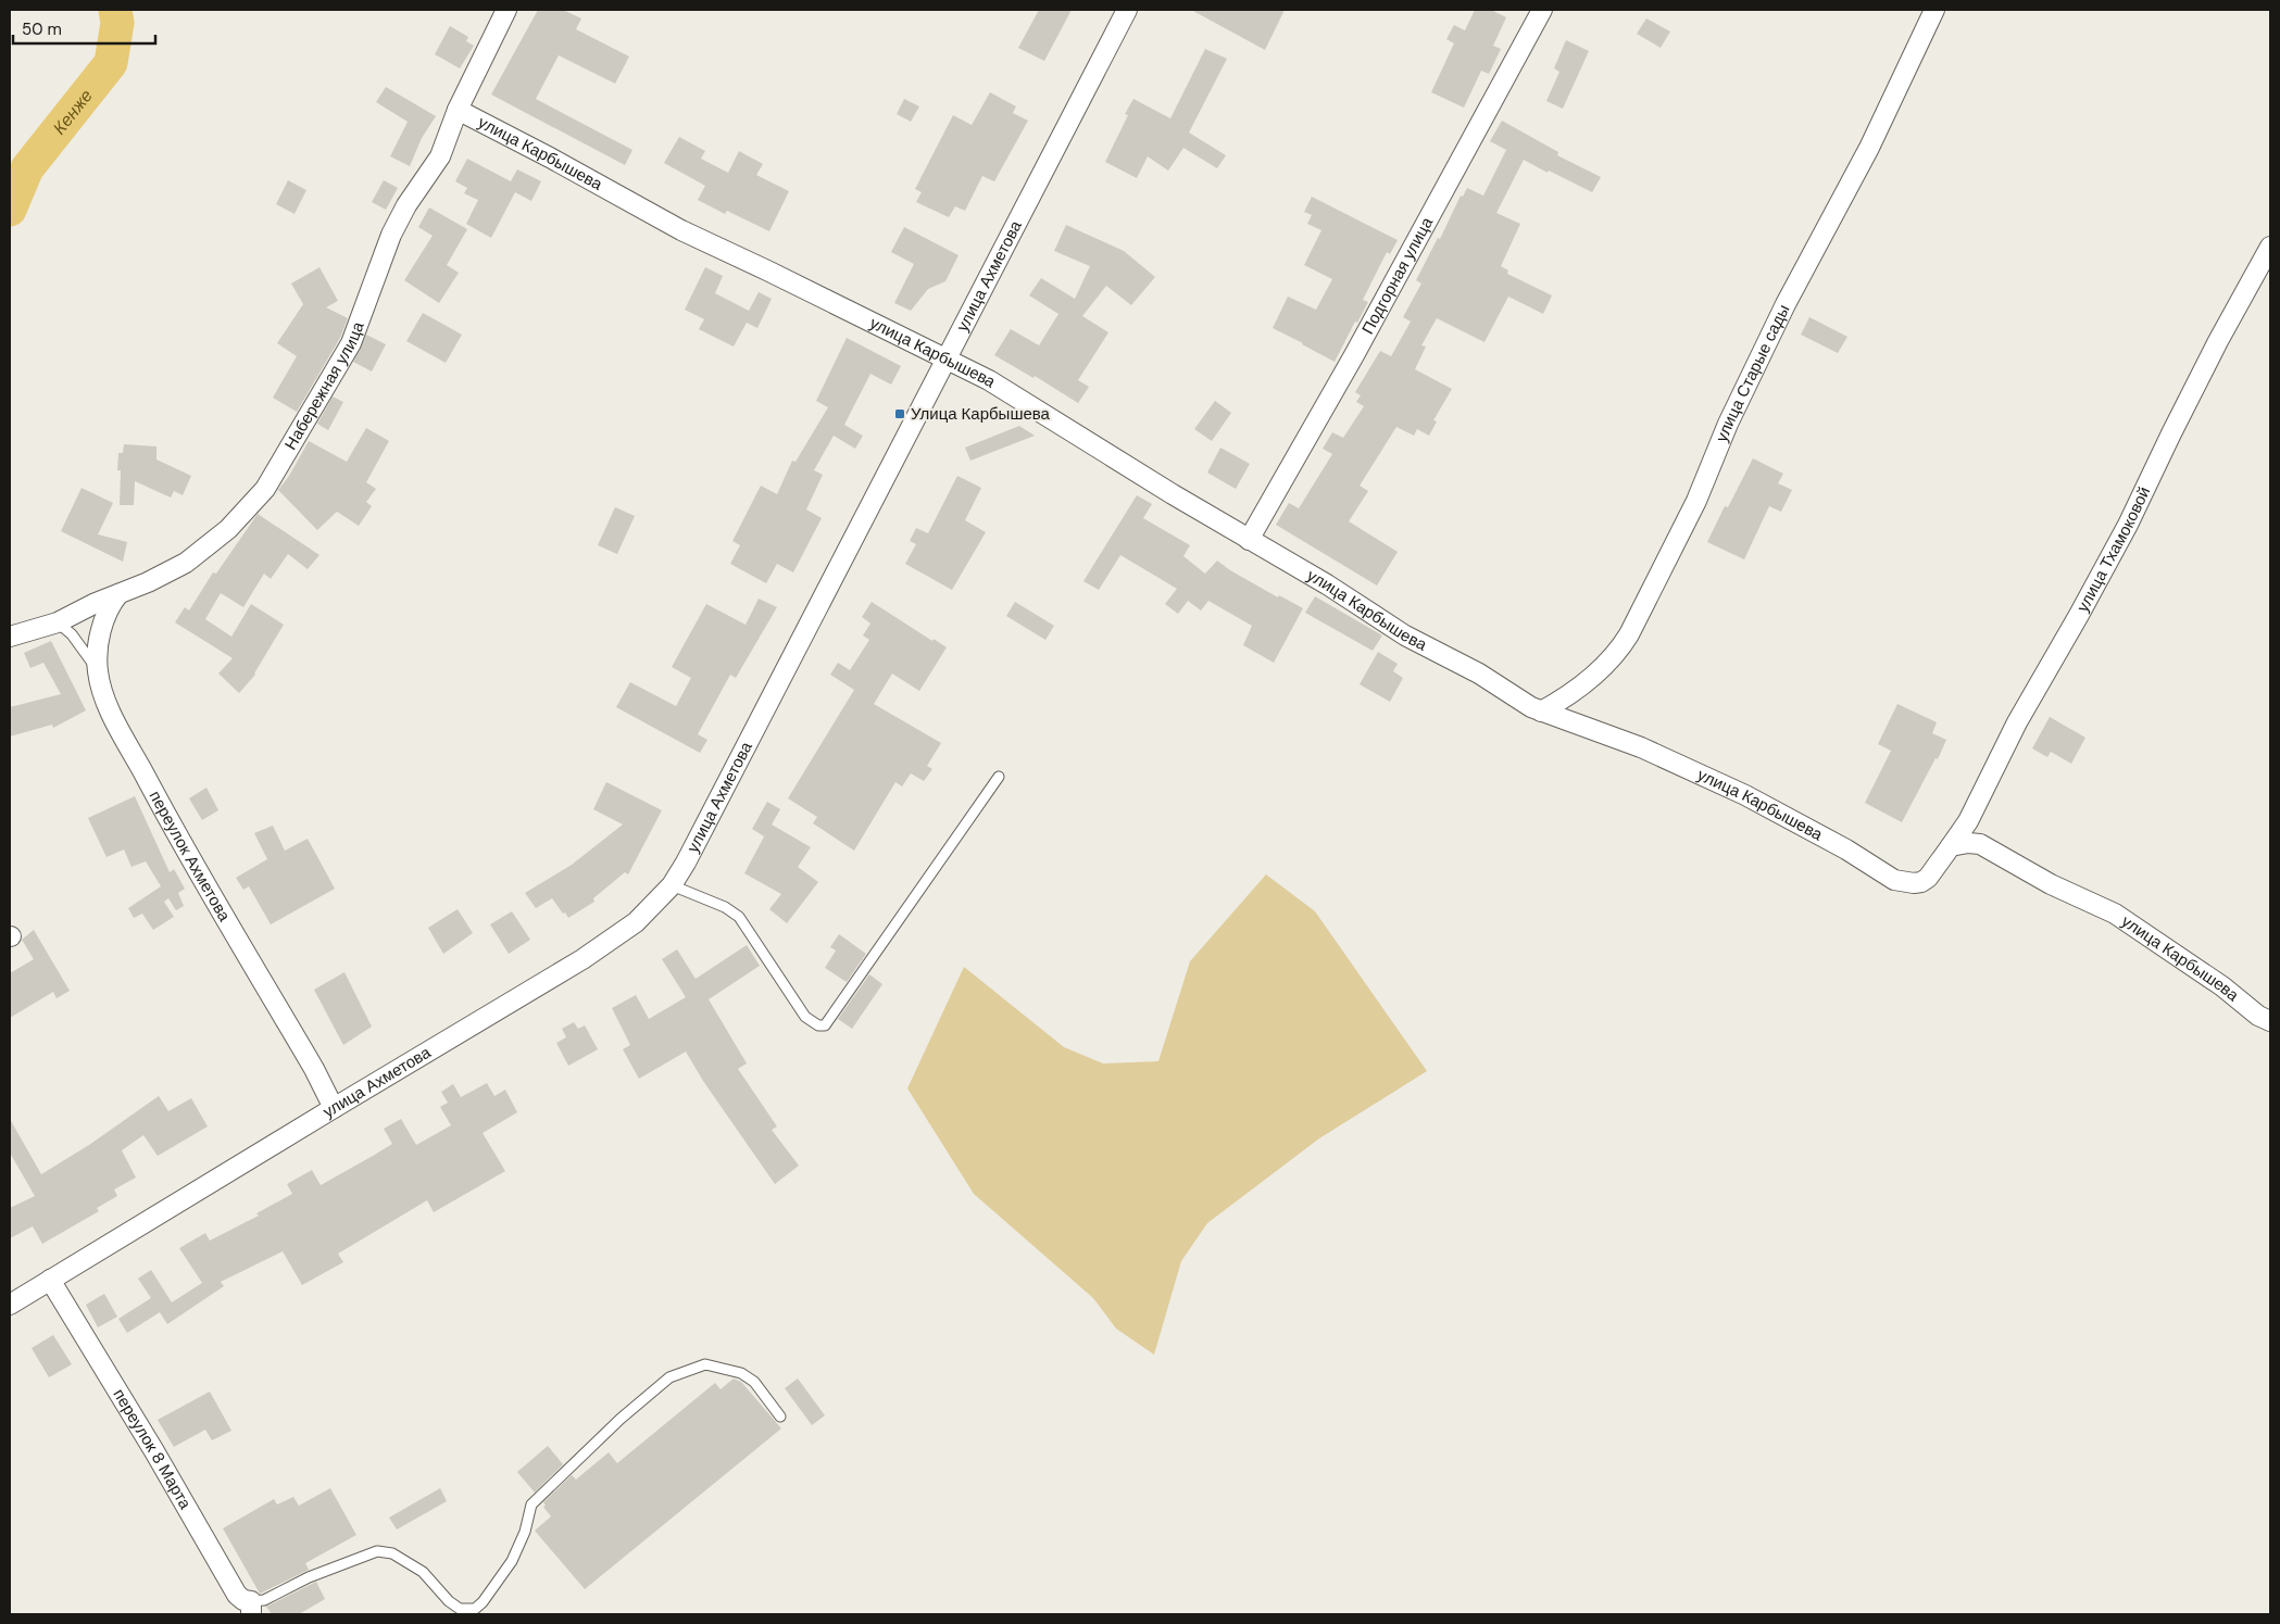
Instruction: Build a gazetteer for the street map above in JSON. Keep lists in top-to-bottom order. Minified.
{"streets":{"street":["улица Карбышева","улица Ахметова","Подгорная улица","улица Старые сады","Набережная улица","улица Тхамоковой","переулок Ахметова","переулок 8 Марта"]},"crossings":[["улица Карбышева","улица Ахметова"],["улица Карбышева","Подгорная улица"],["улица Карбышева","улица Старые сады"],["улица Карбышева","Набережная улица"],["улица Карбышева","улица Тхамоковой"],["улица Ахметова","переулок Ахметова"],["улица Ахметова","переулок 8 Марта"],["Набережная улица","переулок Ахметова"]],"water":["Кенже"],"places":{"transit":["Улица Карбышева"]},"scale_bar":"50 m"}
